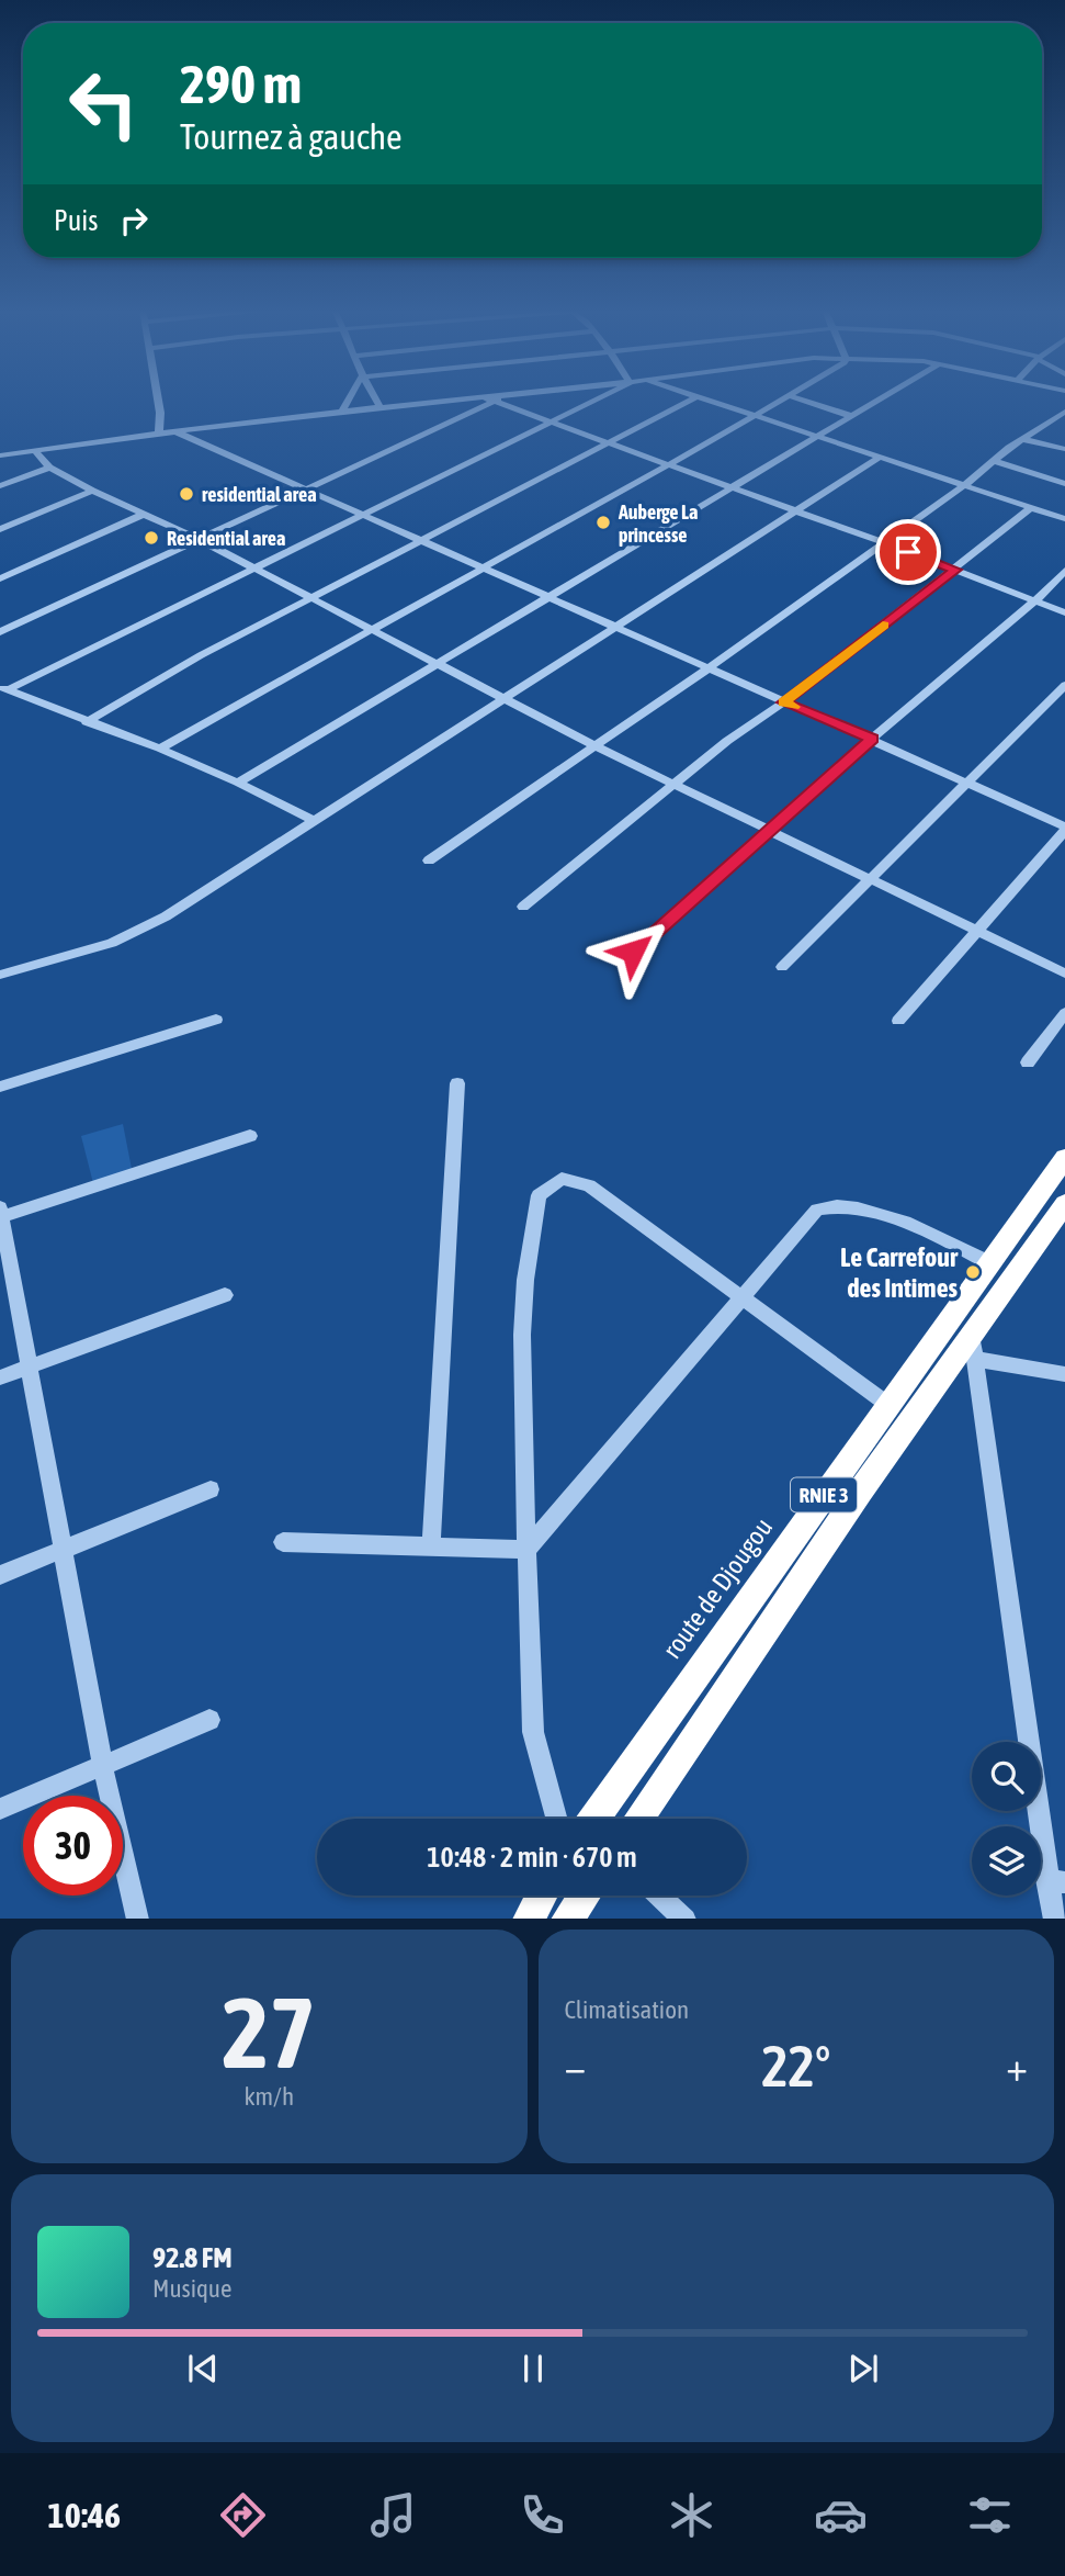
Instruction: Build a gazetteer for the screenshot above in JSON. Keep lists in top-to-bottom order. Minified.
{"streets":{"highway":["RNIE 3","route de Djougou"]},"places":["residential area","Auberge La princesse","Residential area","Le Carrefour des Intimes"],"page":{"turn":["290 m","Tournez à gauche"],"then":"Puis","limit":"30","trip":"10:48 · 2 min · 670 m","tile":[["27","km/h"],"Climatisation"],"heat":["−","22°","+"],"song":["92.8 FM","Musique"],"tabs":"10:46"}}
